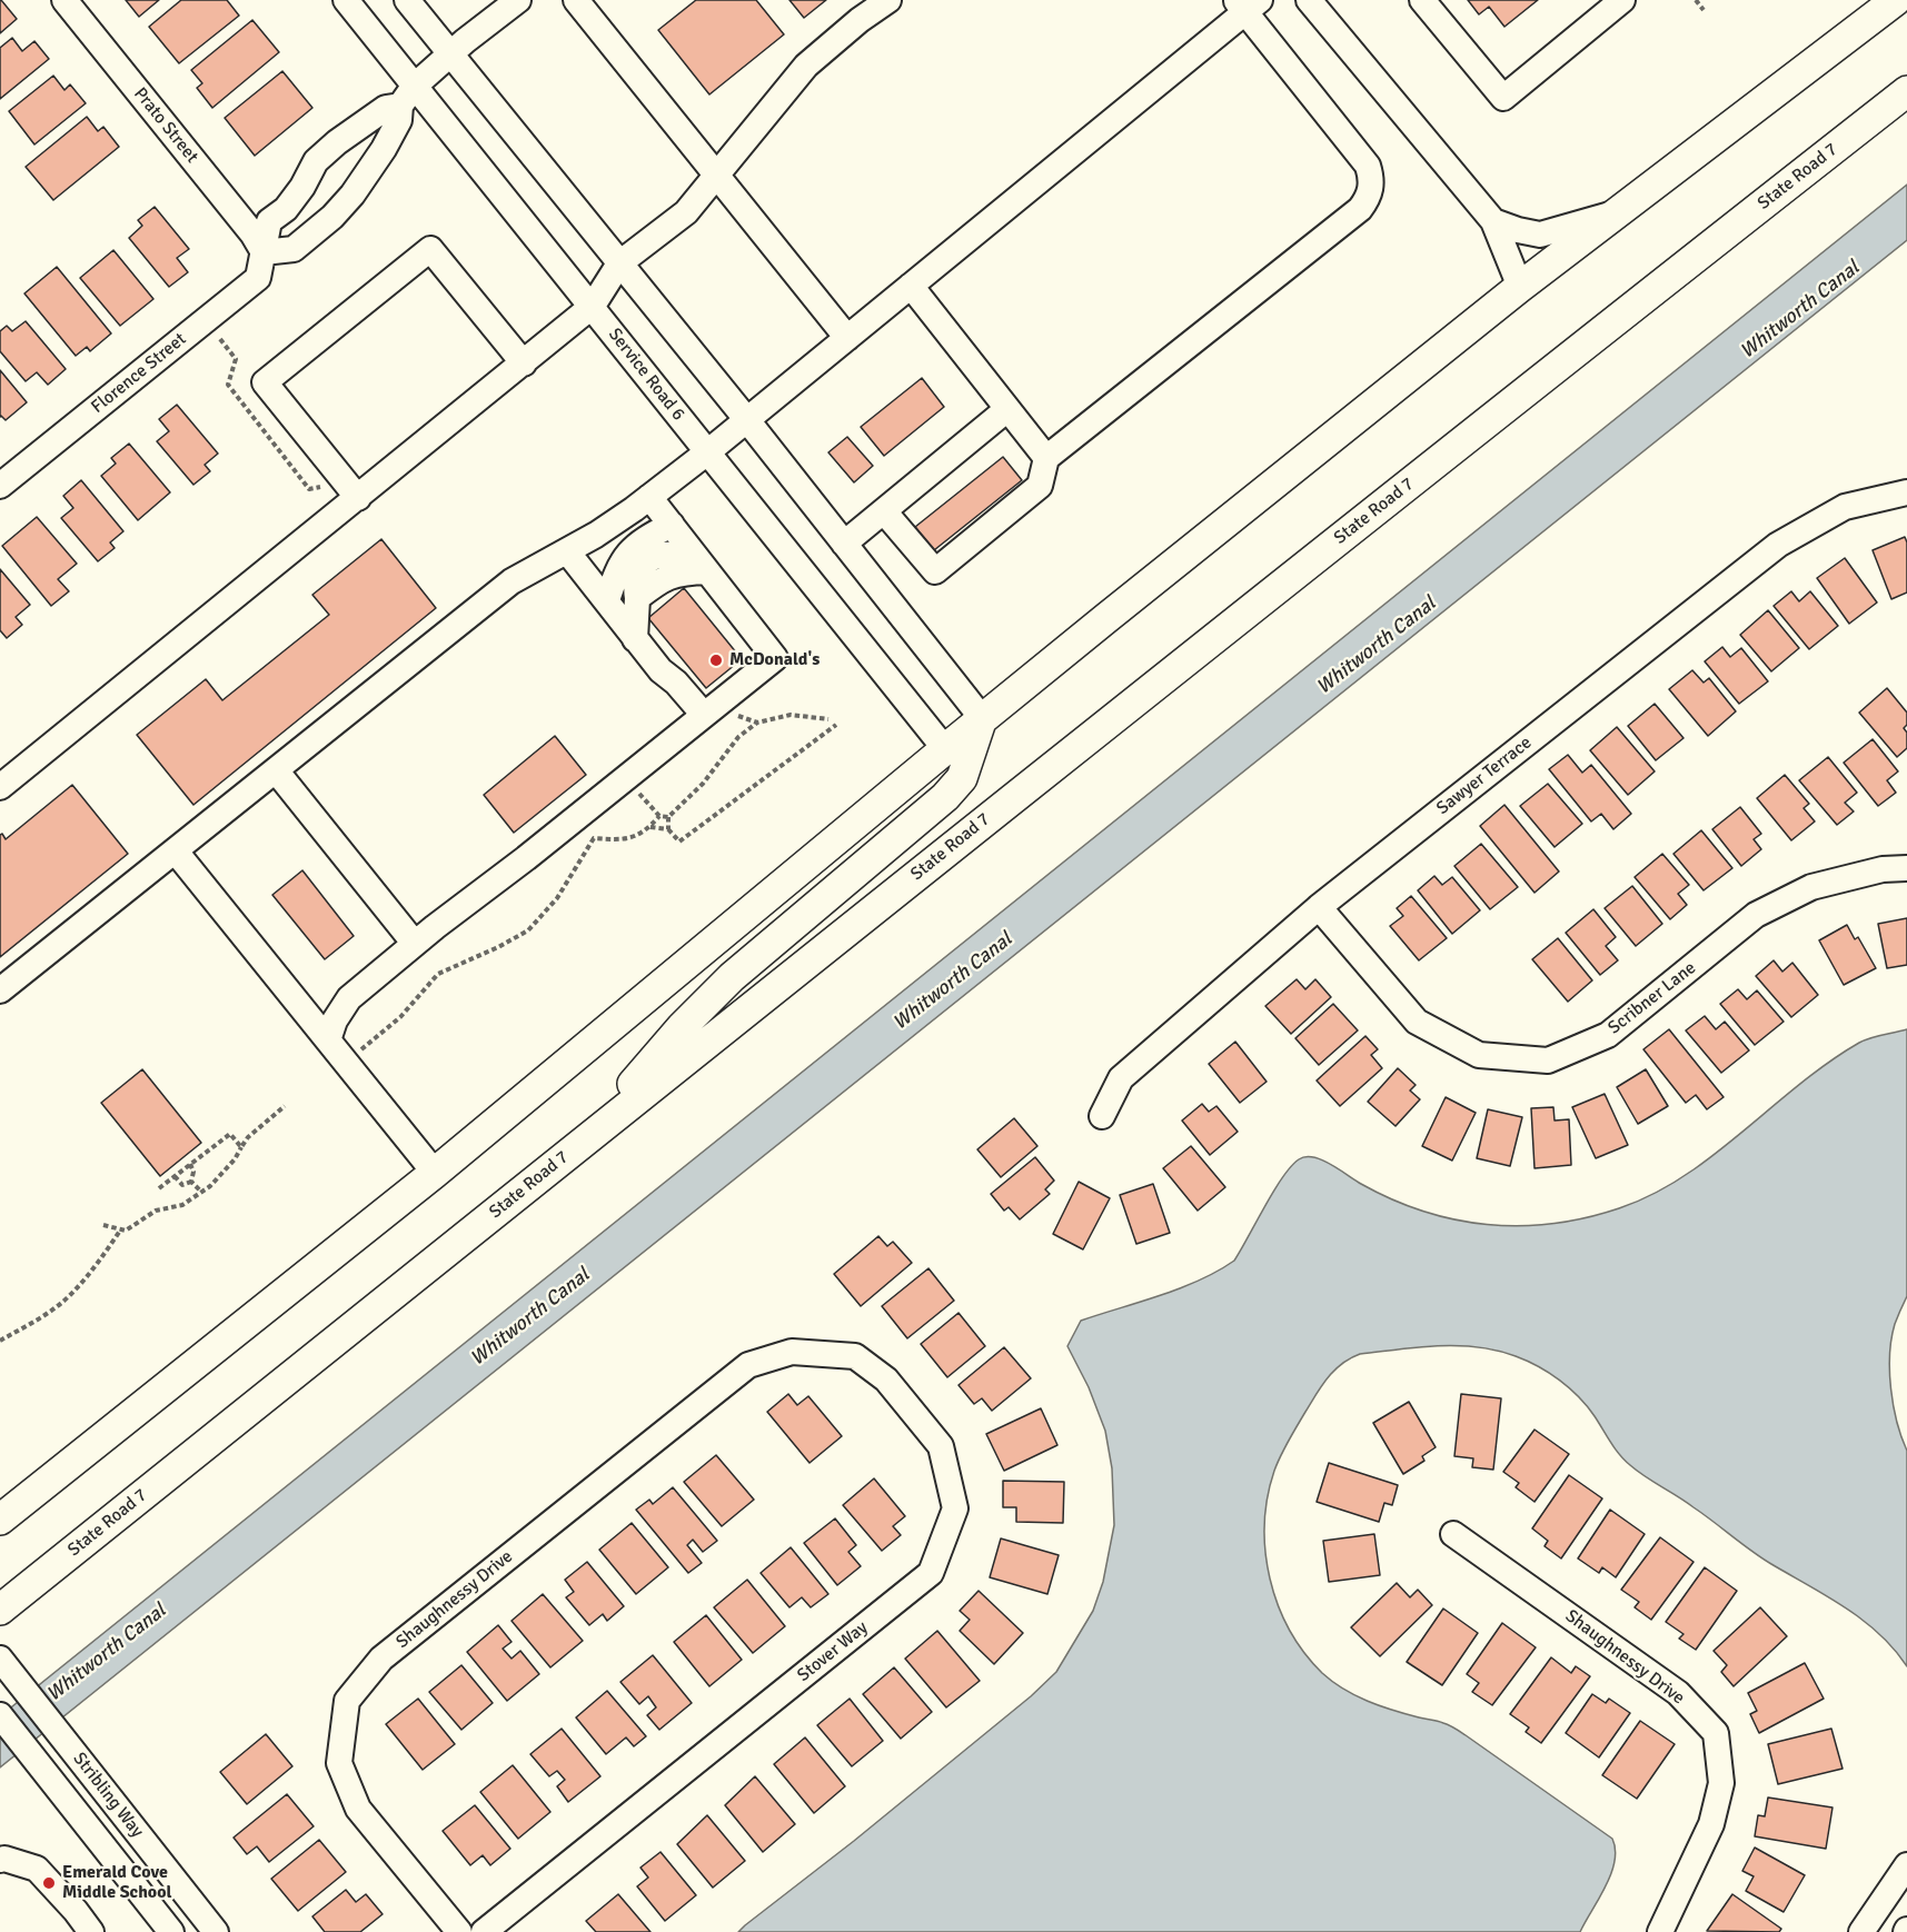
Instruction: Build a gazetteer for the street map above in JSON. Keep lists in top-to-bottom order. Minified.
{"streets":{"main road":["State Road 7"],"street":["Prato Street","Florence Street","Service Road 6","Sawyer Terrace","Scribner Lane","Shaughnessy Drive","Stover Way","Stribling Way"]},"crossings":[["Prato Street","Florence Street"],["Florence Street","Service Road 6"],["Sawyer Terrace","Scribner Lane"],["Shaughnessy Drive","Stover Way"]],"water":["Whitworth Canal"],"places":["McDonald's","Emerald Cove Middle School"]}
